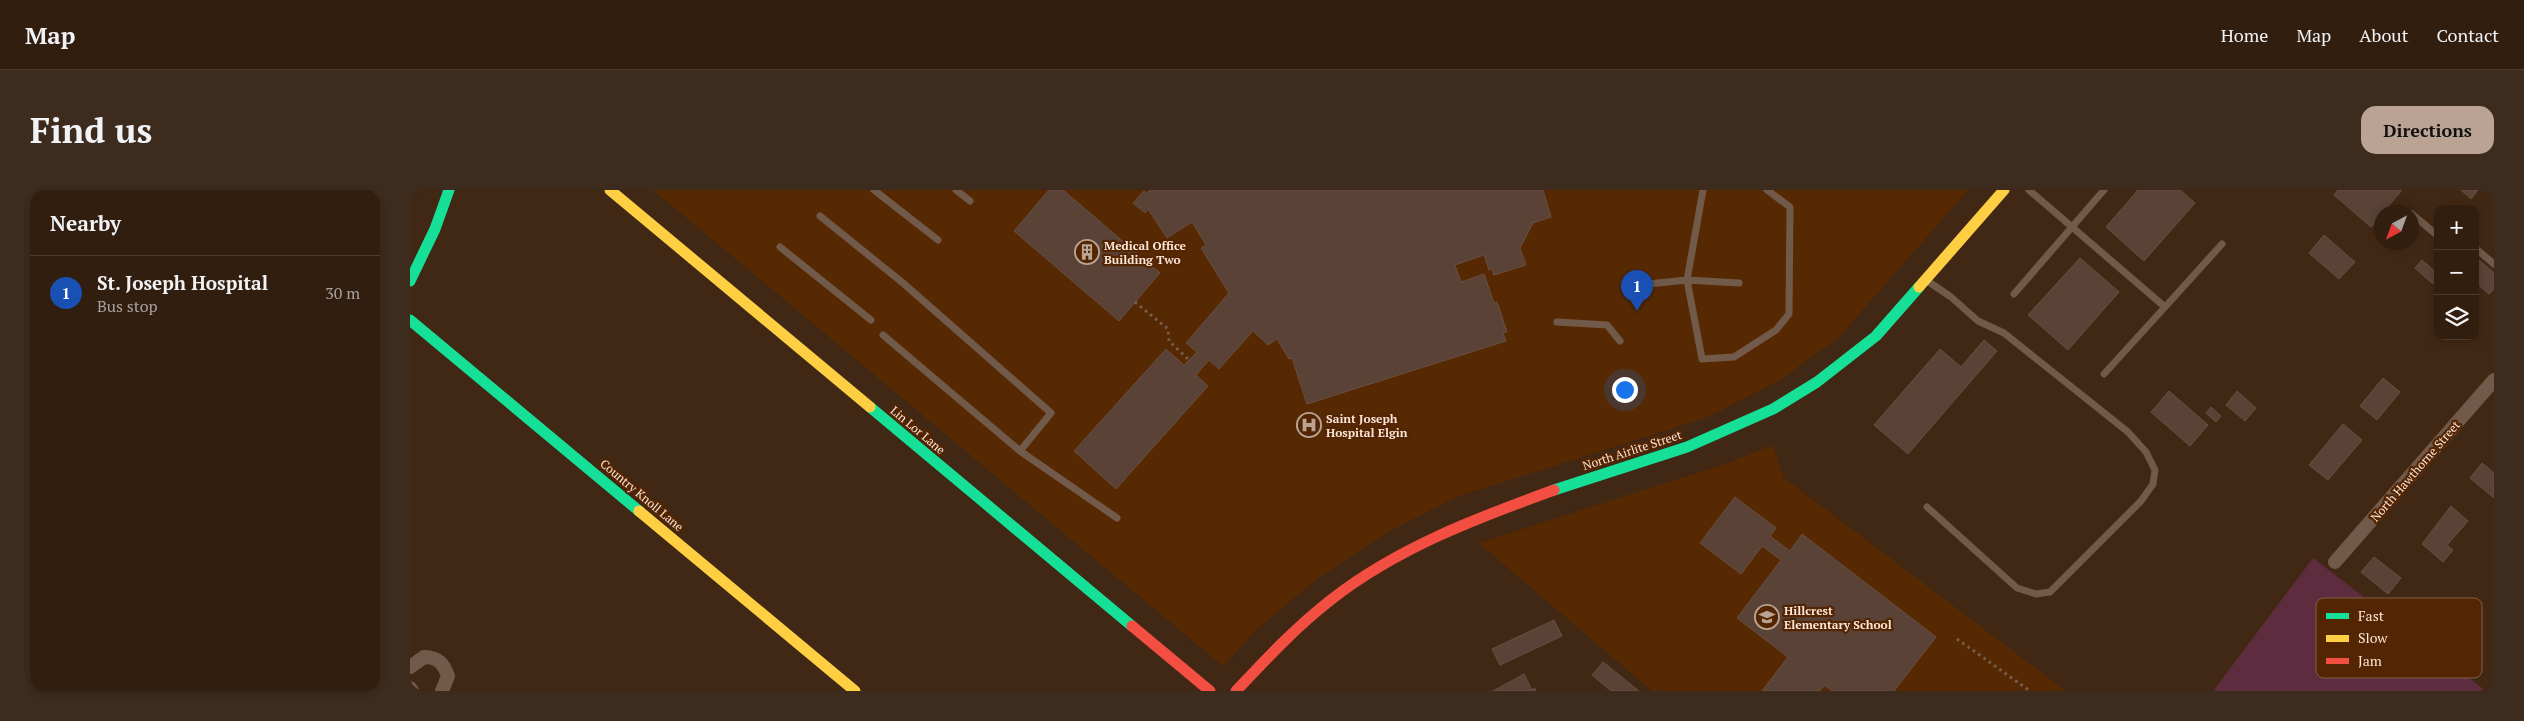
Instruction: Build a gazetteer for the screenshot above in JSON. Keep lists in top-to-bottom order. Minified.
{"streets":{"street":["Lin Lor Lane","North Airlite Street","North Hawthorne Street","Country Knoll Lane"]},"places":{"building":["Medical Office Building Two"],"hospital":["Saint Joseph Hospital Elgin"],"school or university":["Hillcrest Elementary School"]},"legend":["Fast","Slow","Jam"],"north":"bottom left","page":{"header":"Map","nav":["Home","Map","About","Contact"],"buttons":"Directions","title":"Find us","heading":"Nearby","map_buttons":["+","−"],"list":[{"mark":"1","name":"St. Joseph Hospital","note":"Bus stop","value":"30 m"}],"pins":"1"}}
